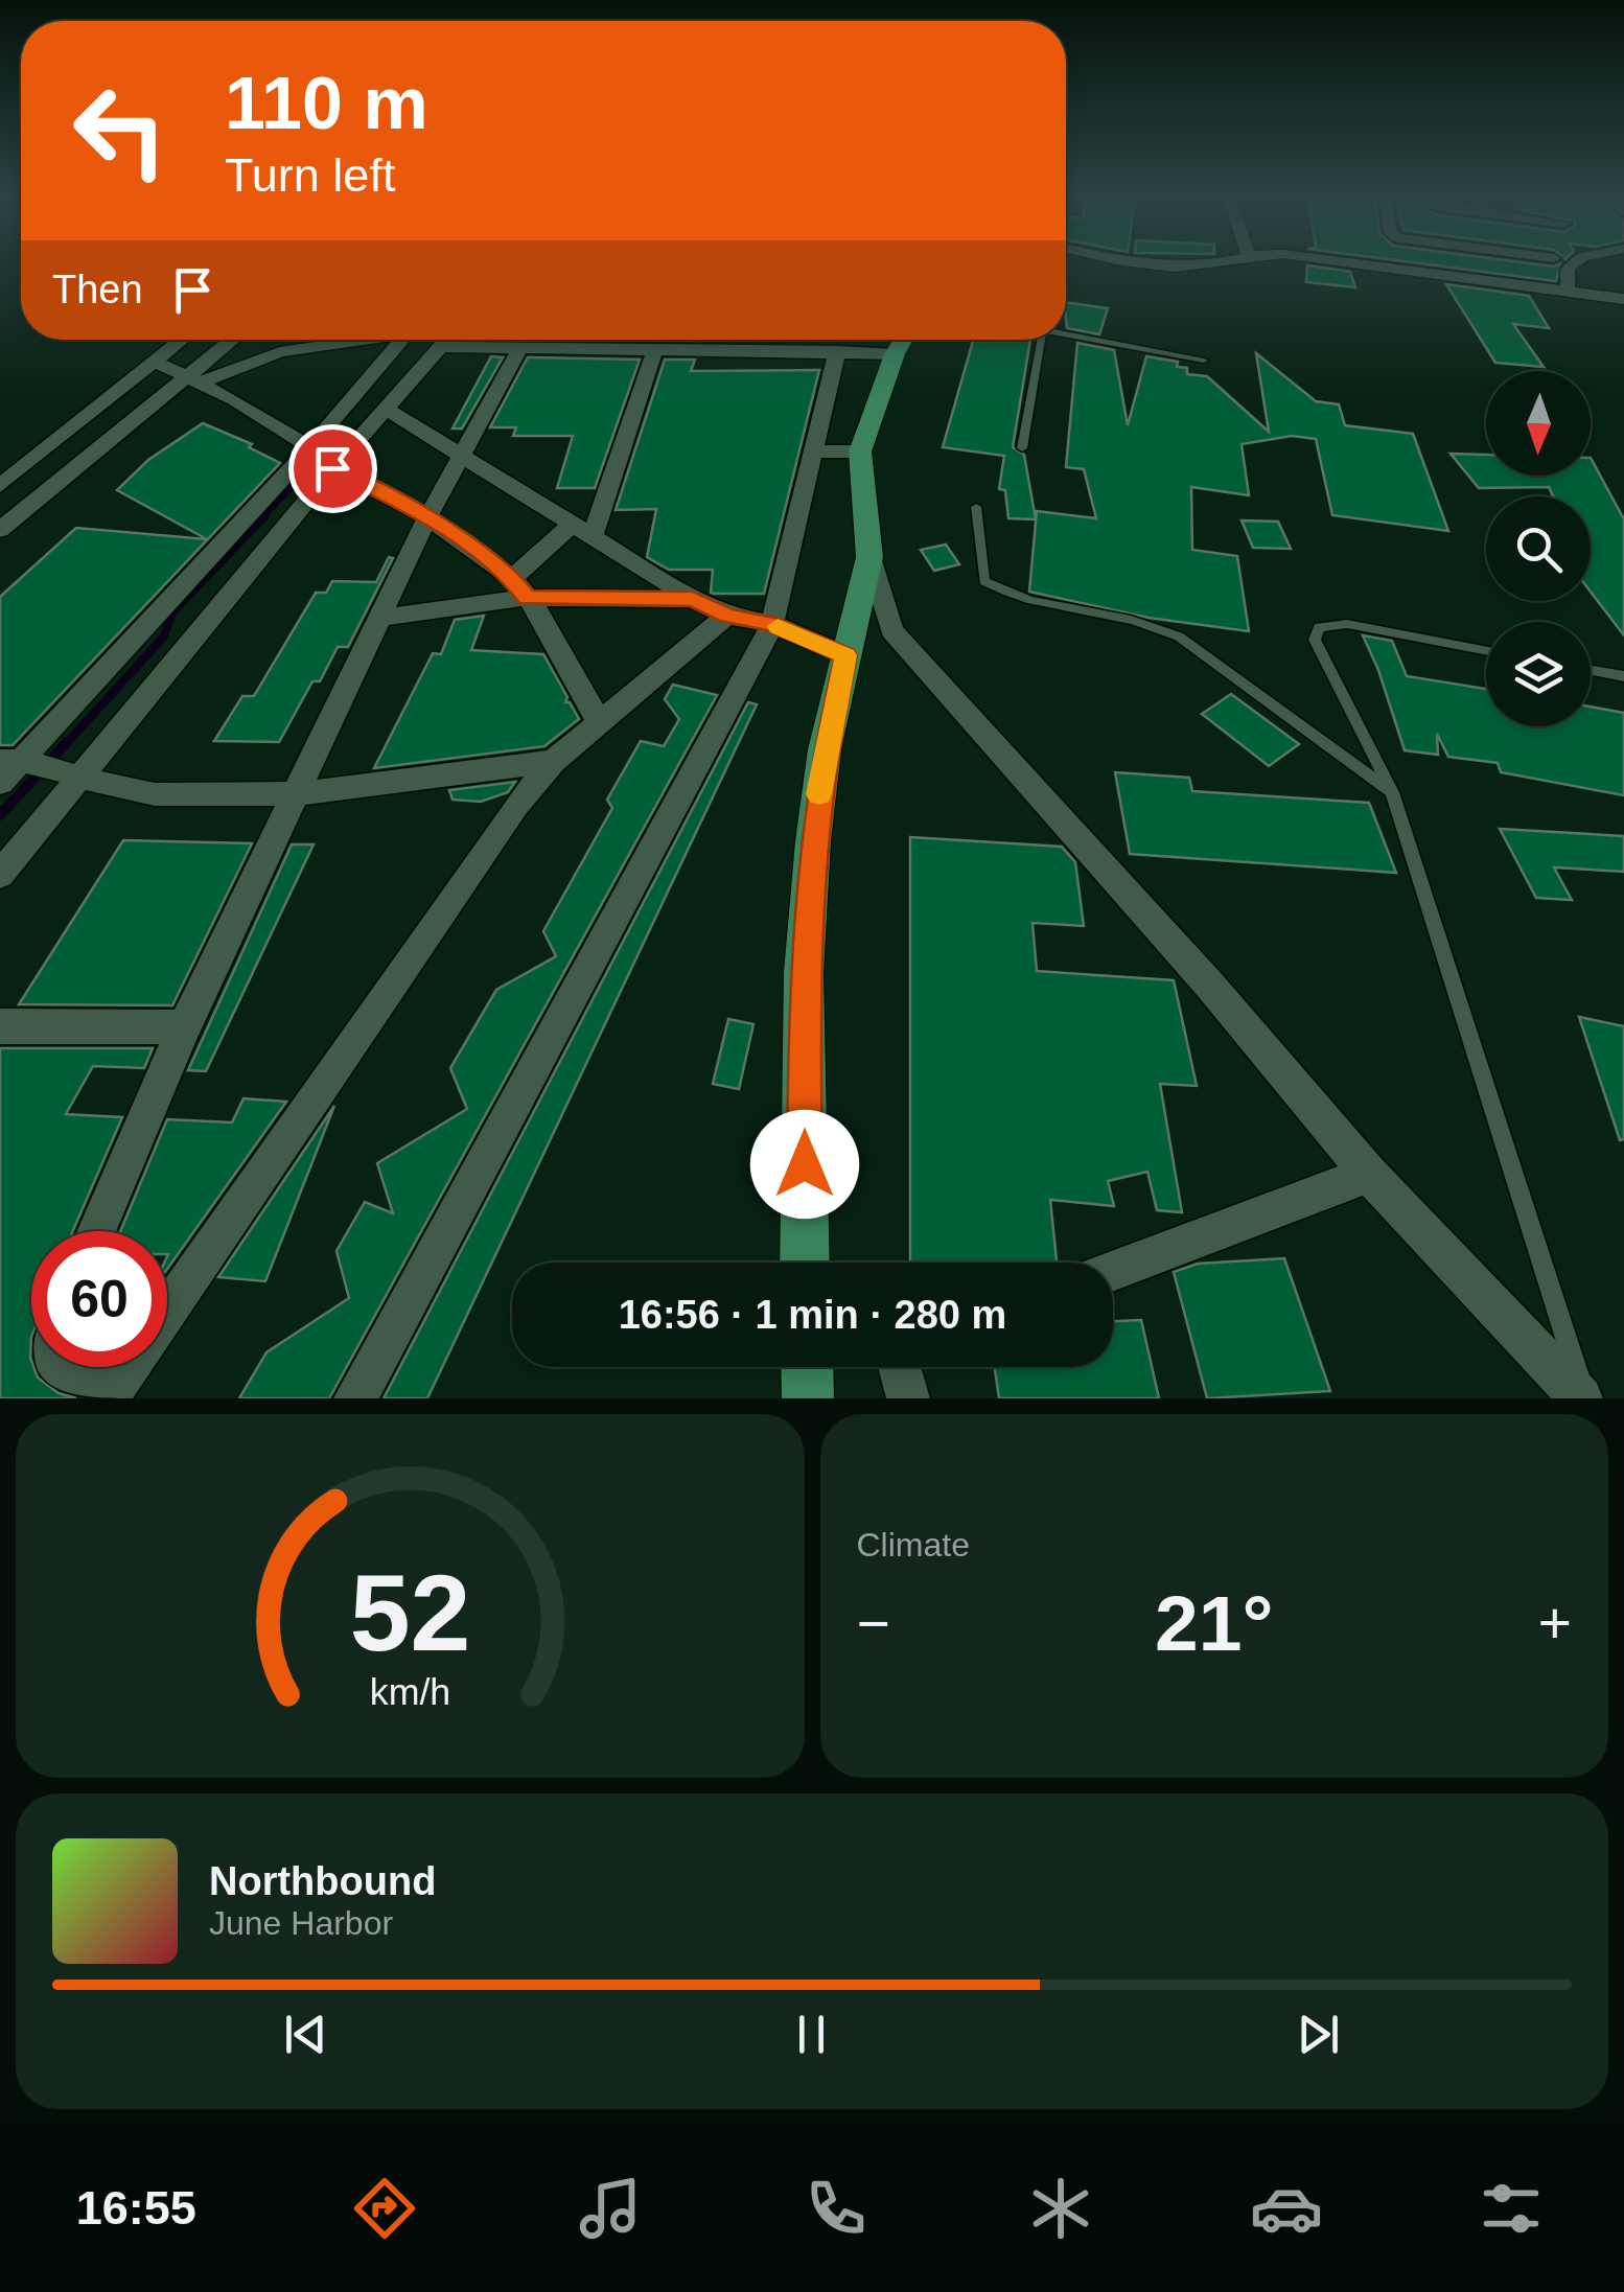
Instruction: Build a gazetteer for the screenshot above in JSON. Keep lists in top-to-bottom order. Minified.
{"north":"bottom","page":{"turn":["110 m","Turn left"],"then":"Then","limit":"60","trip":"16:56 · 1 min · 280 m","tile":"Climate","heat":["−","21°","+"],"song":["Northbound","June Harbor"],"tabs":"16:55","gauge":["52","km/h"]}}
